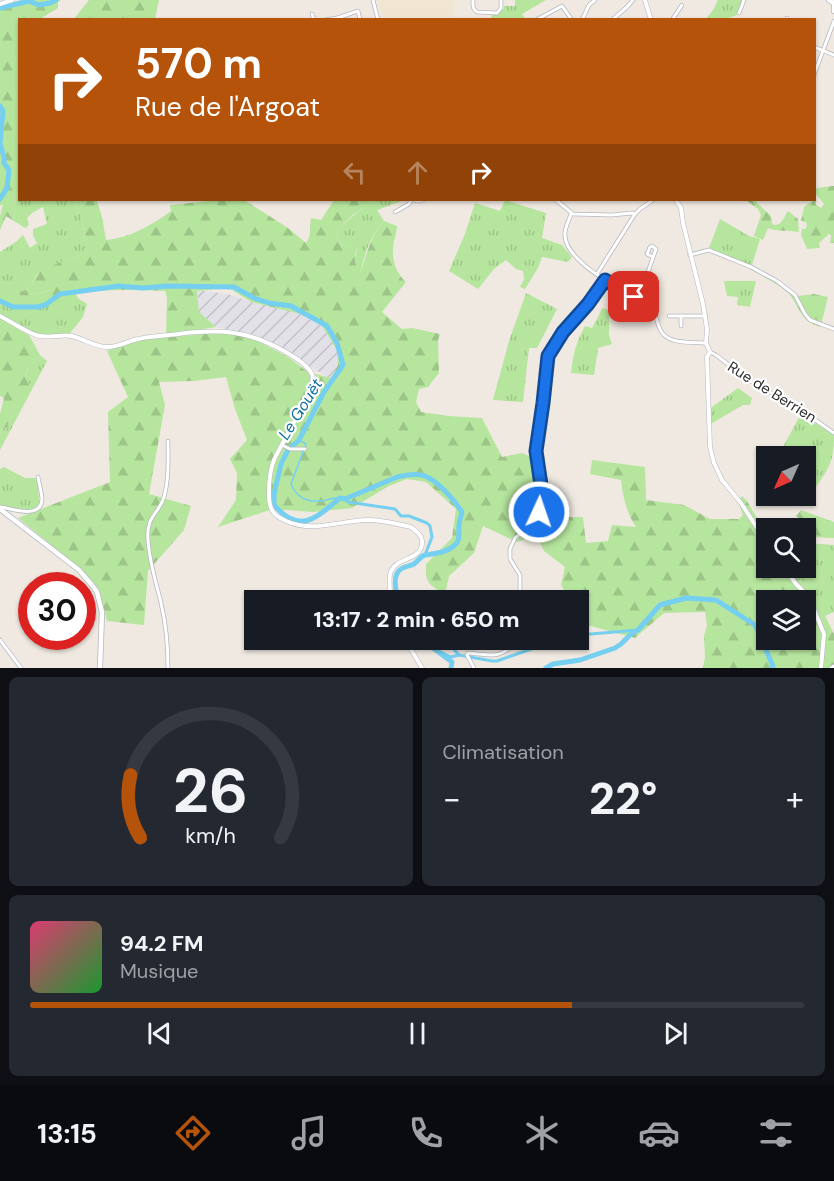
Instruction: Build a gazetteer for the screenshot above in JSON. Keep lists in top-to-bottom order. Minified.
{"streets":{"street":["Rue de Berrien"]},"water":["Le Gouët"],"north":"bottom left","page":{"turn":["570 m","Rue de l'Argoat"],"limit":"30","trip":"13:17 · 2 min · 650 m","tile":"Climatisation","heat":["−","22°","+"],"song":["94.2 FM","Musique"],"tabs":"13:15","gauge":["26","km/h"]}}
